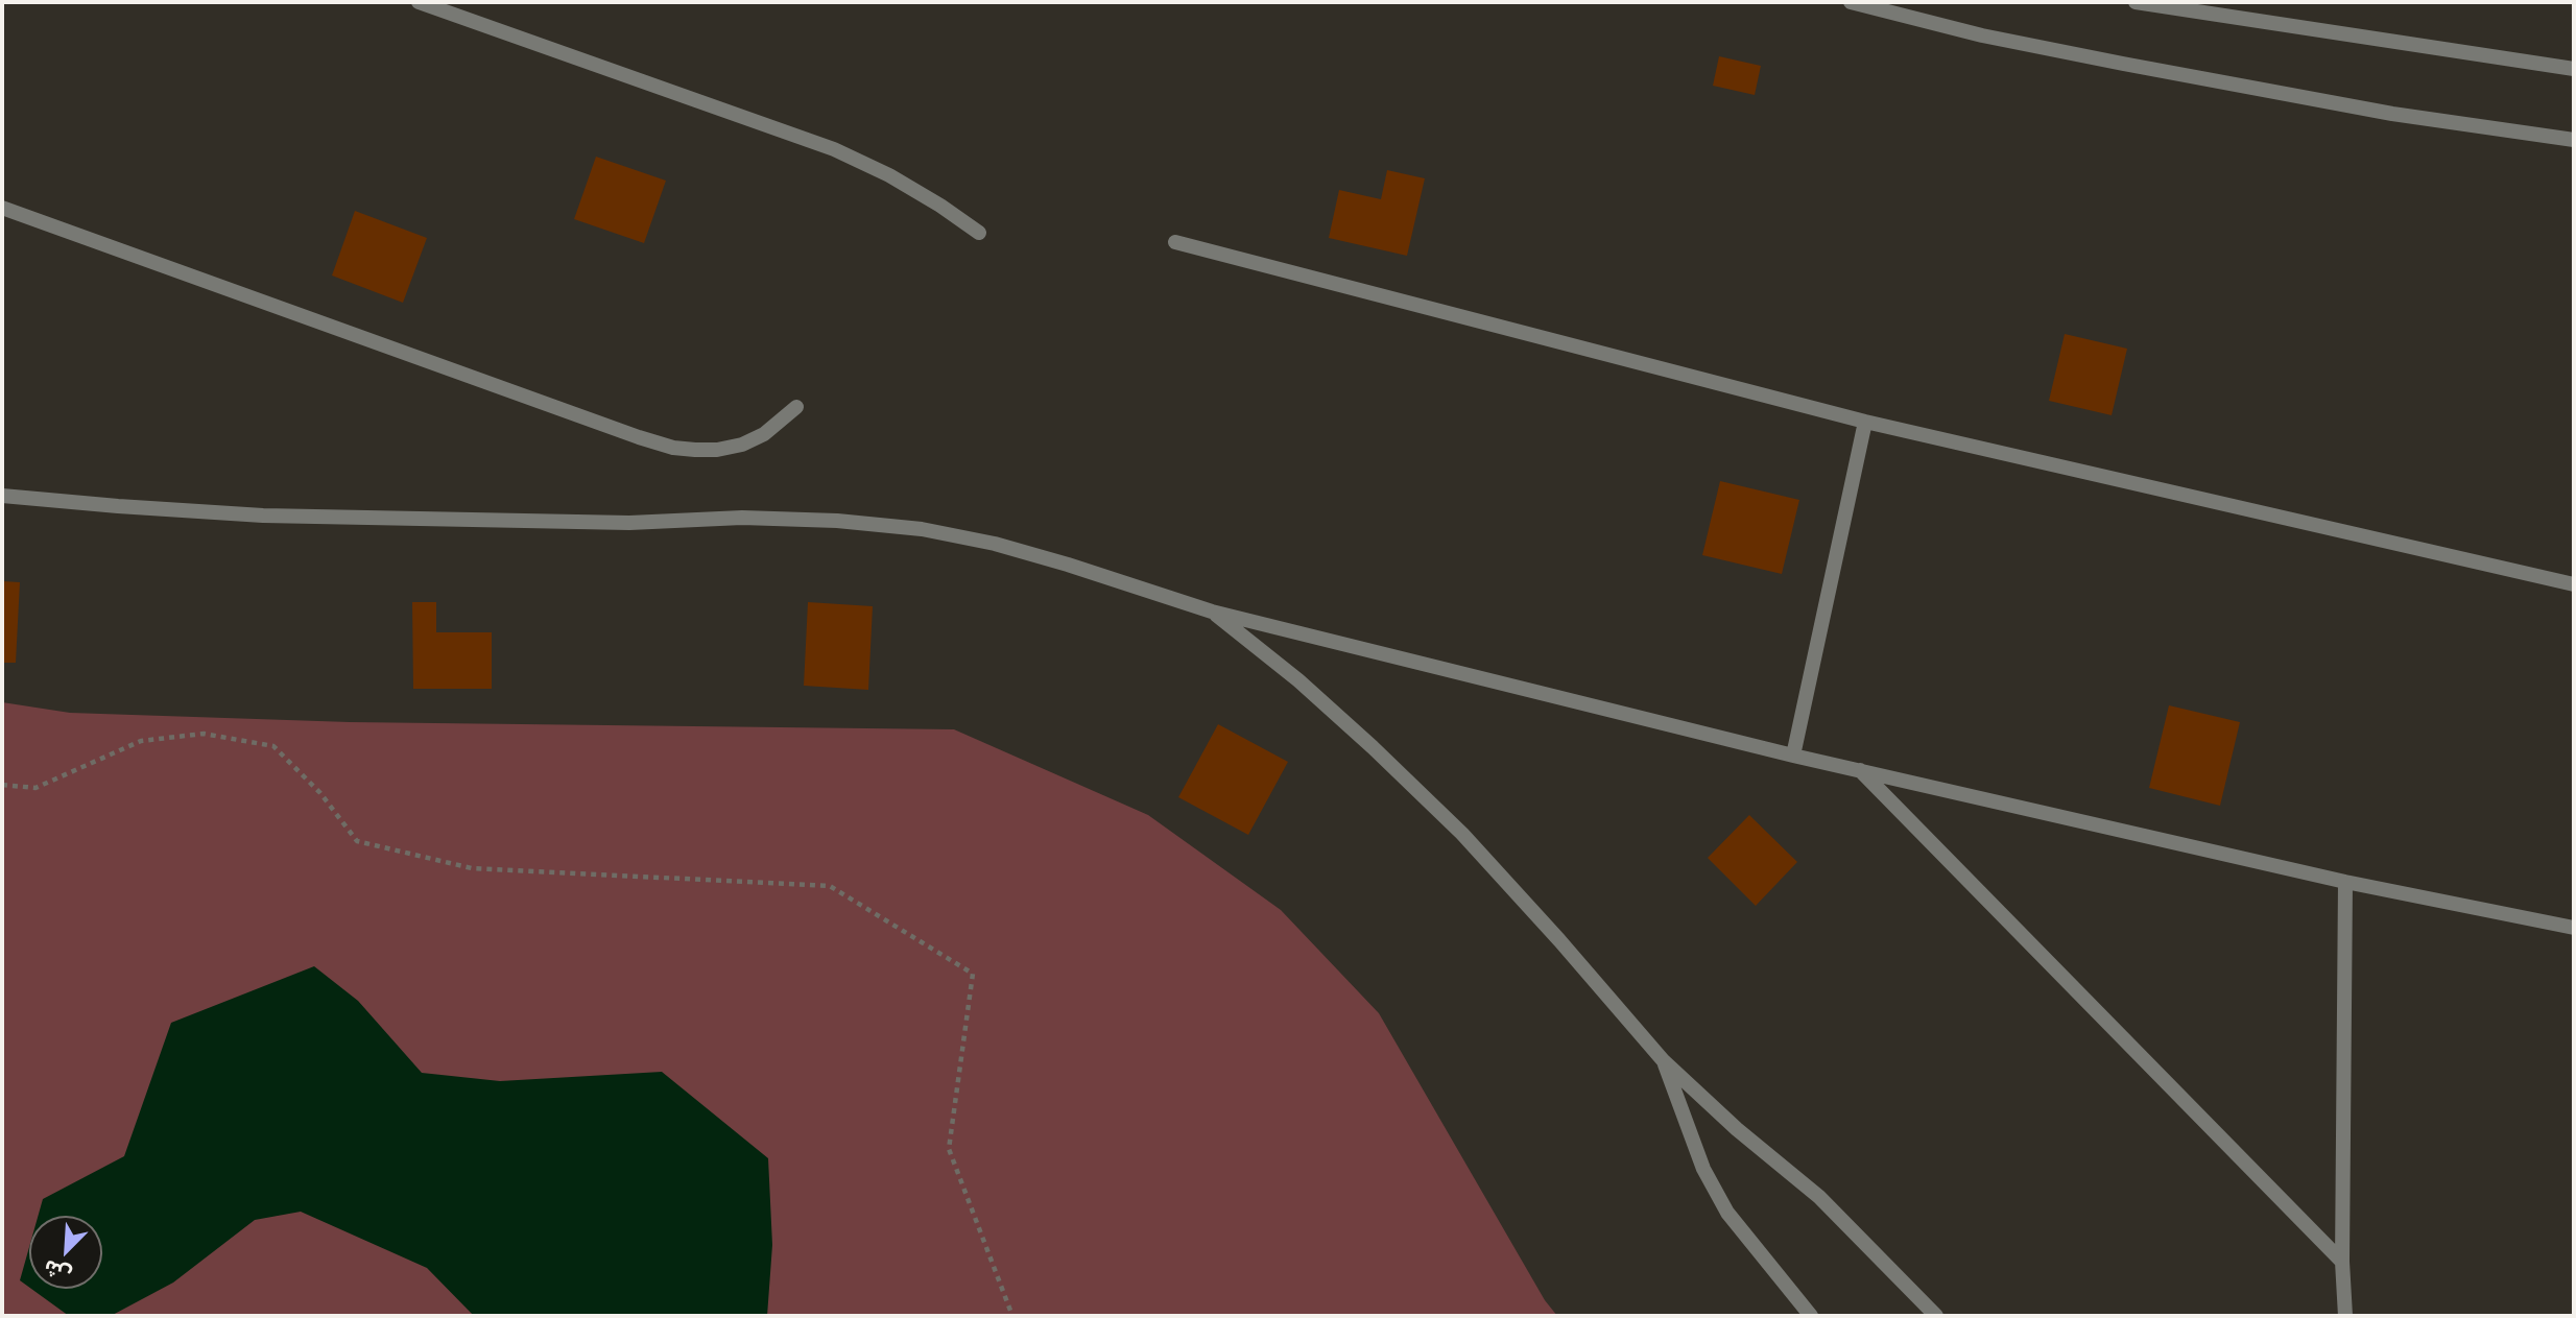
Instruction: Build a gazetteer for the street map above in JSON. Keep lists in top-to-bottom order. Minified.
{"north":"bottom left"}
